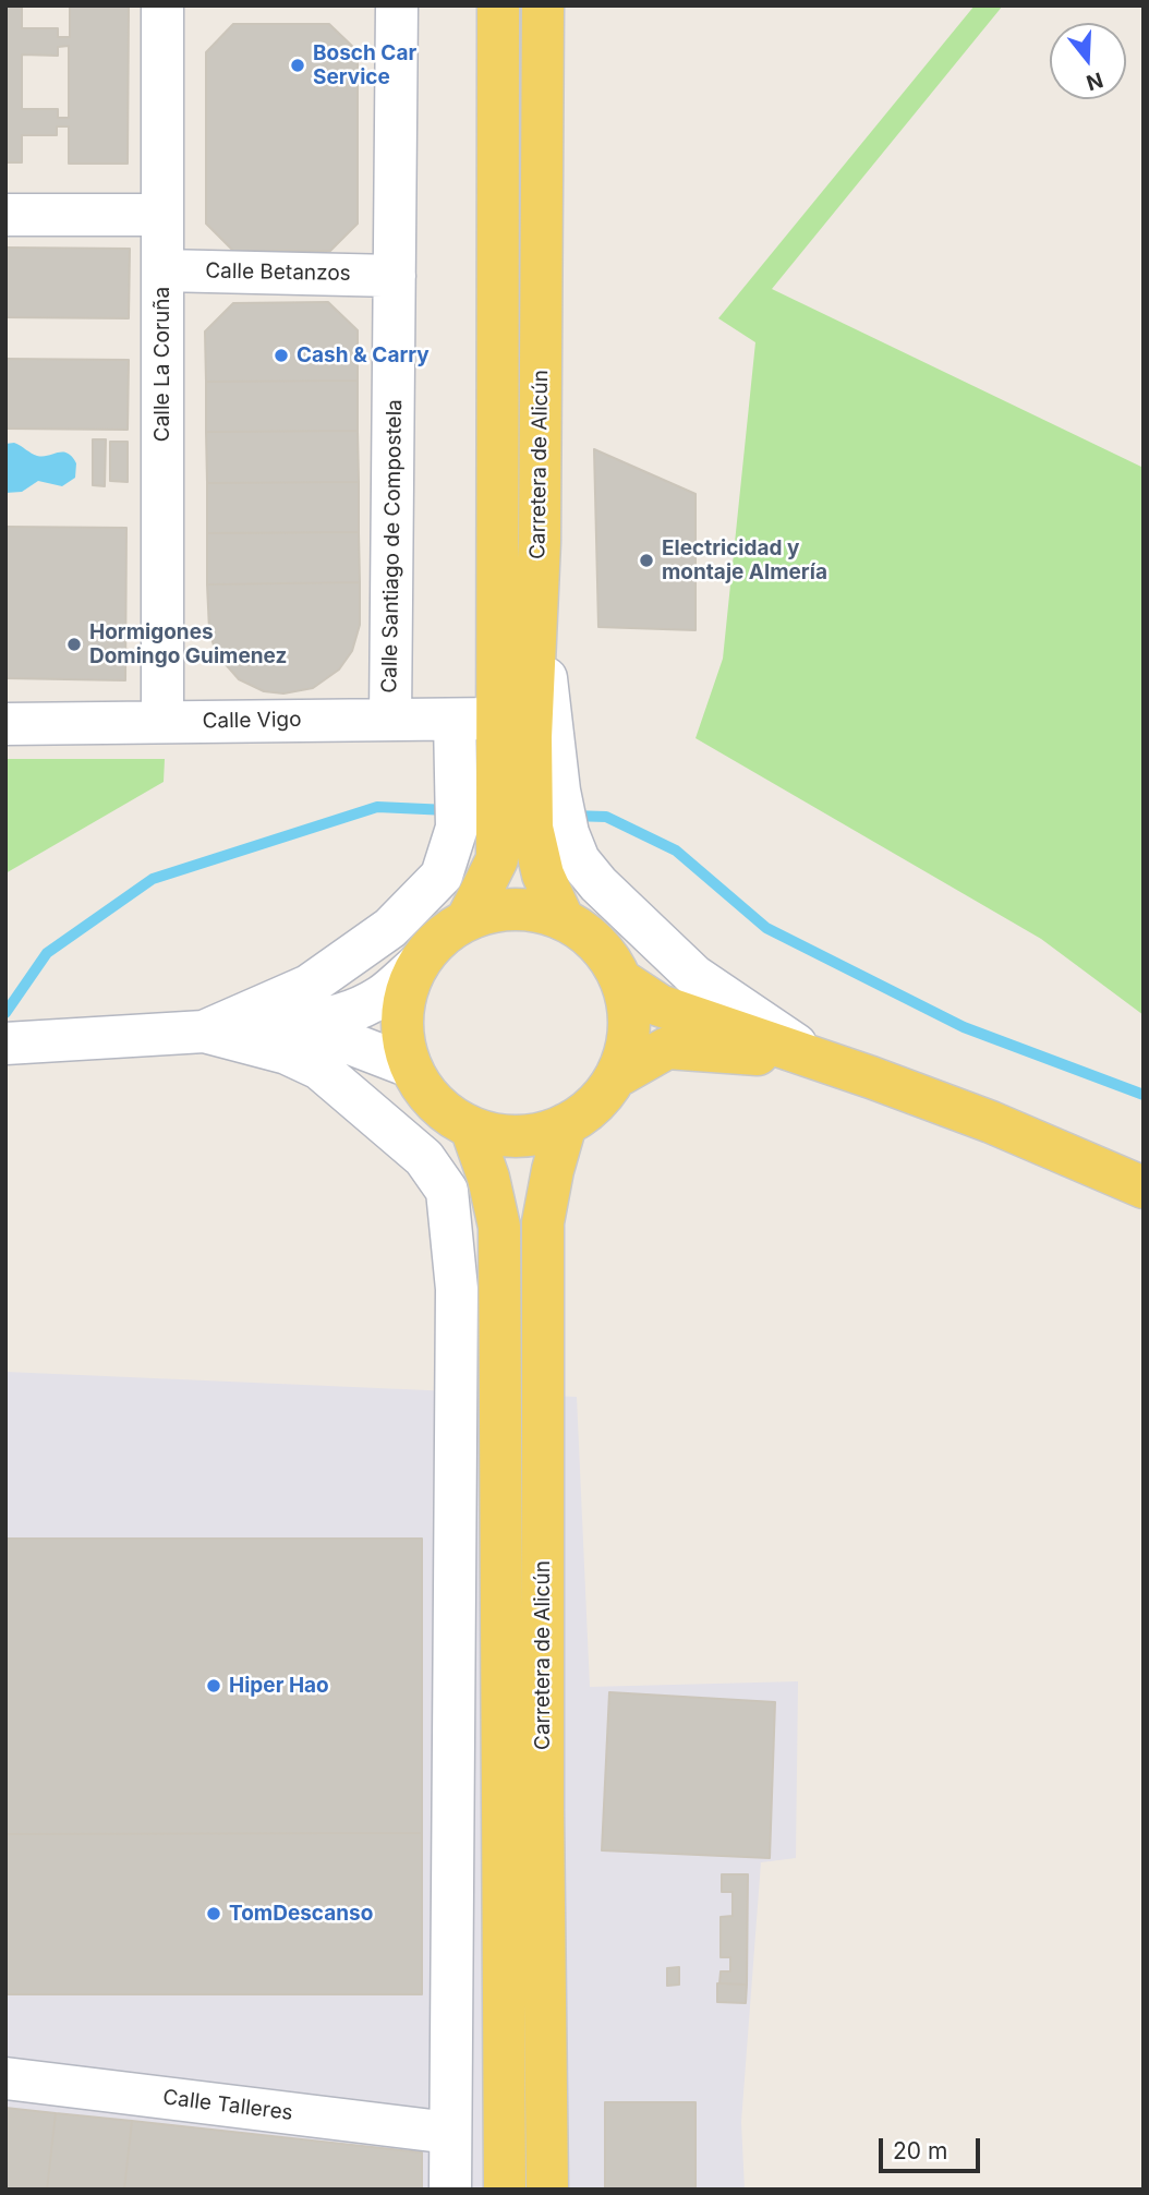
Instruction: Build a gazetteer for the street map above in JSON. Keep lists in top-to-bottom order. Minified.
{"streets":{"main road":["Carretera de Alicún"],"street":["Calle Betanzos","Calle La Coruña","Calle Santiago de Compostela","Calle Vigo","Calle Talleres"]},"crossings":[["Calle Betanzos","Calle La Coruña"],["Calle Betanzos","Calle Santiago de Compostela"],["Calle La Coruña","Calle Vigo"],["Carretera de Alicún","Calle Vigo"],["Calle Santiago de Compostela","Calle Vigo"]],"places":["Bosch Car Service","Cash & Carry","Electricidad y montaje Almería","Hormigones Domingo Guimenez","Hiper Hao","TomDescanso"],"scale_bar":"20 m","north":"bottom"}
